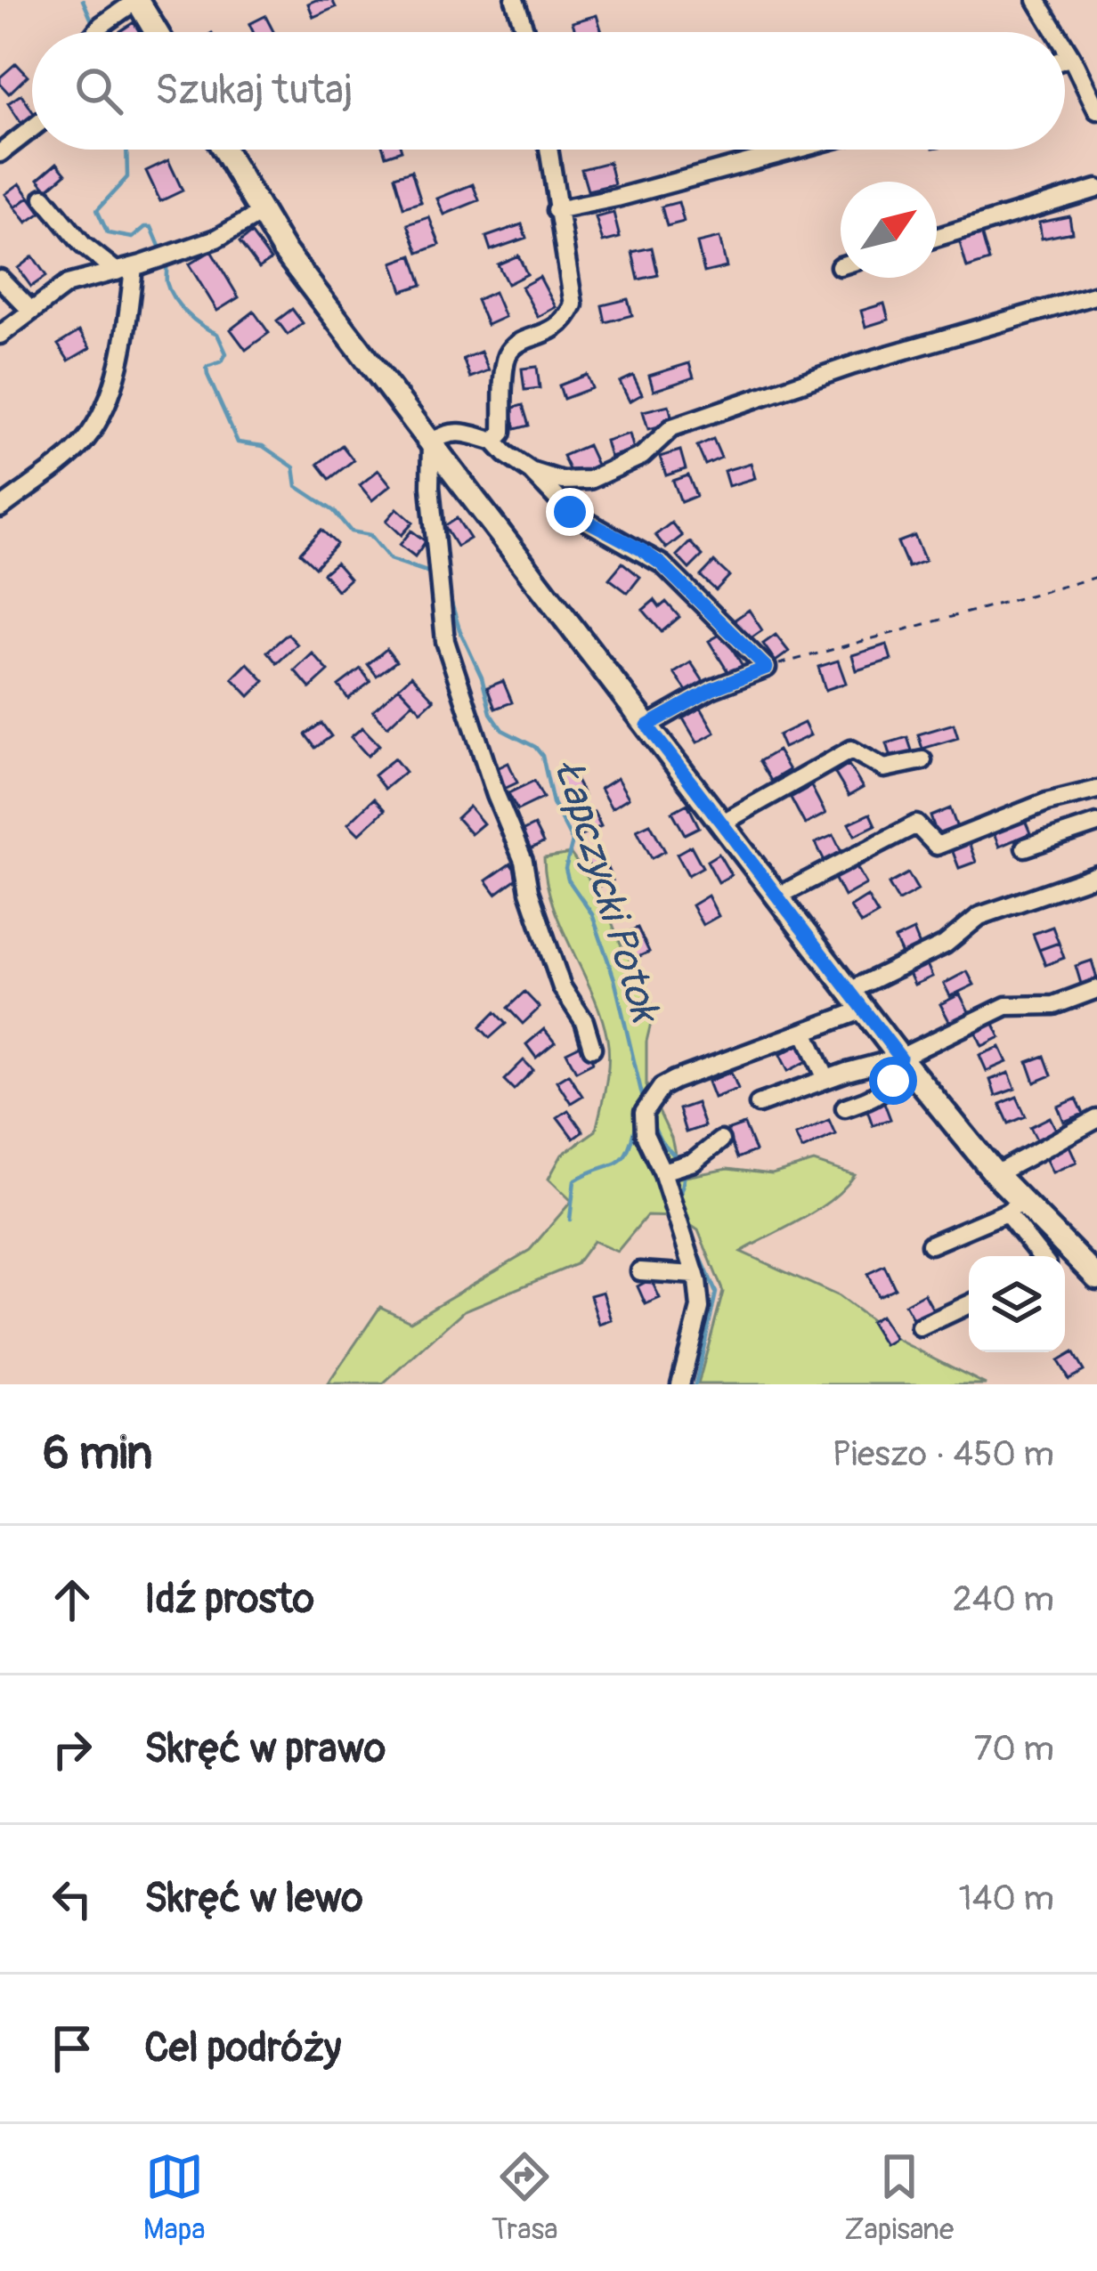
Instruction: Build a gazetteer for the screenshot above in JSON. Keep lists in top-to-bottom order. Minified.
{"water":["Łapczycki Potok"],"north":"top right","page":{"search":"Szukaj tutaj","heading":["6 min","Pieszo · 450 m"],"list":[["Idź prosto","240 m"],["Skręć w prawo","70 m"],["Skręć w lewo","140 m"],"Cel podróży"],"nav":["Mapa","Trasa","Zapisane"]}}
